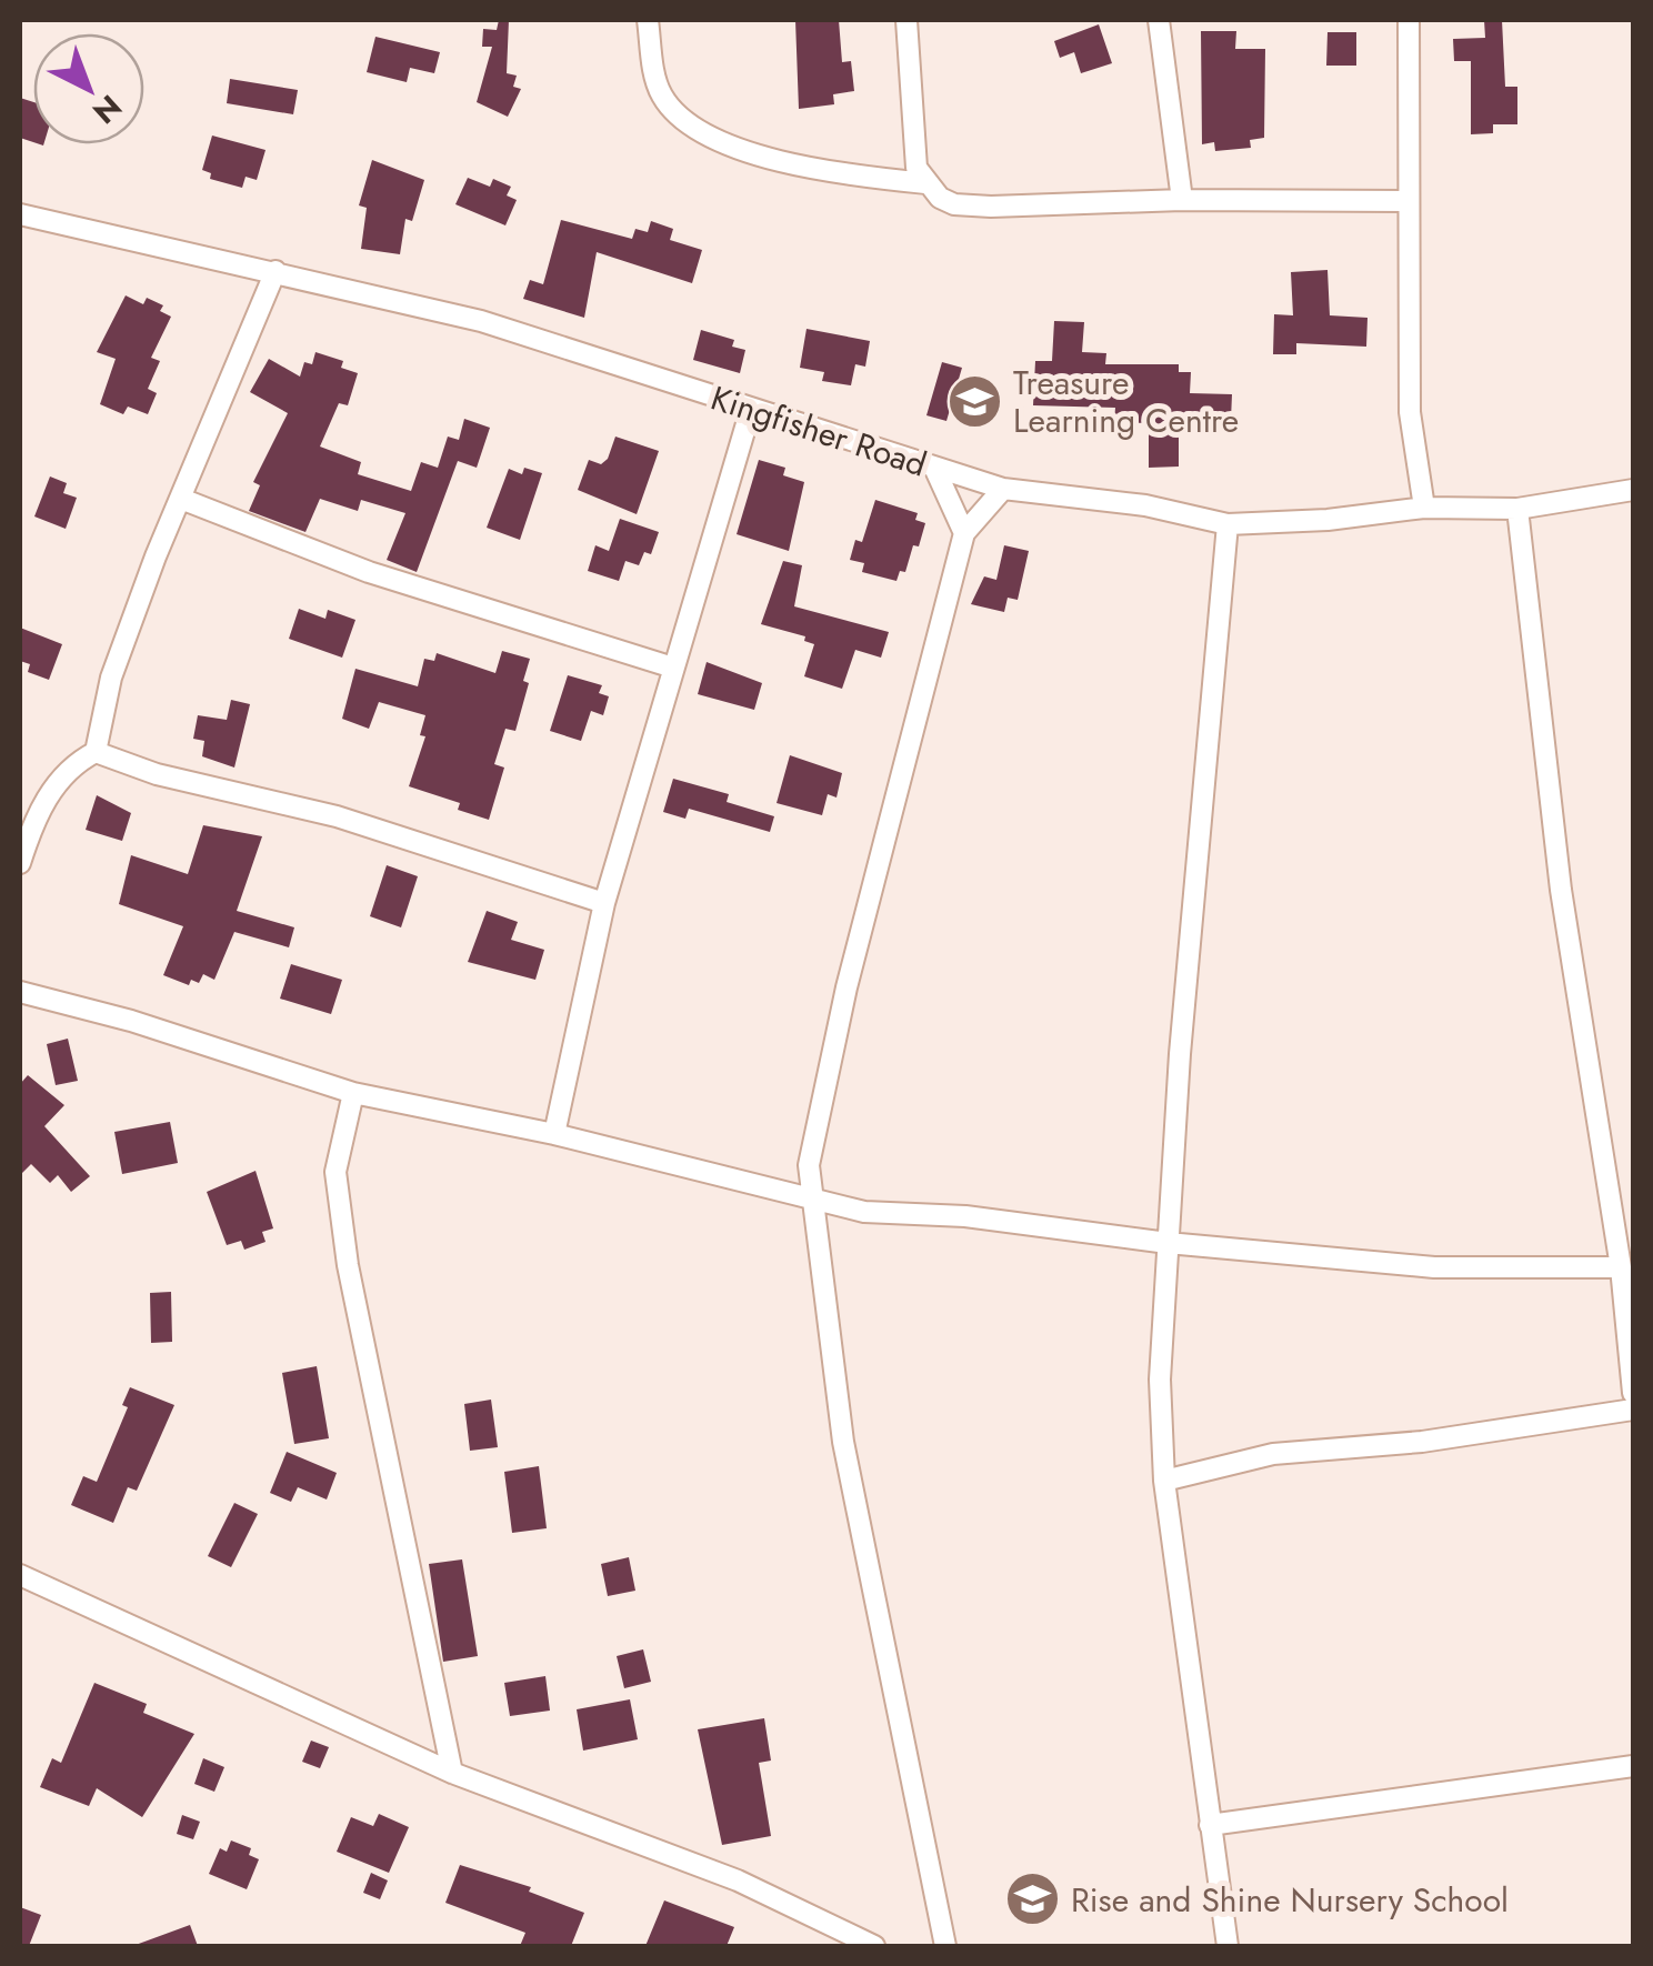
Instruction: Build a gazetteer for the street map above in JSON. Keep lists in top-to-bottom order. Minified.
{"streets":{"street":["Kingfisher Road"]},"places":{"school or university":["Treasure Learning Centre","Rise and Shine Nursery School"]},"north":"bottom right"}
